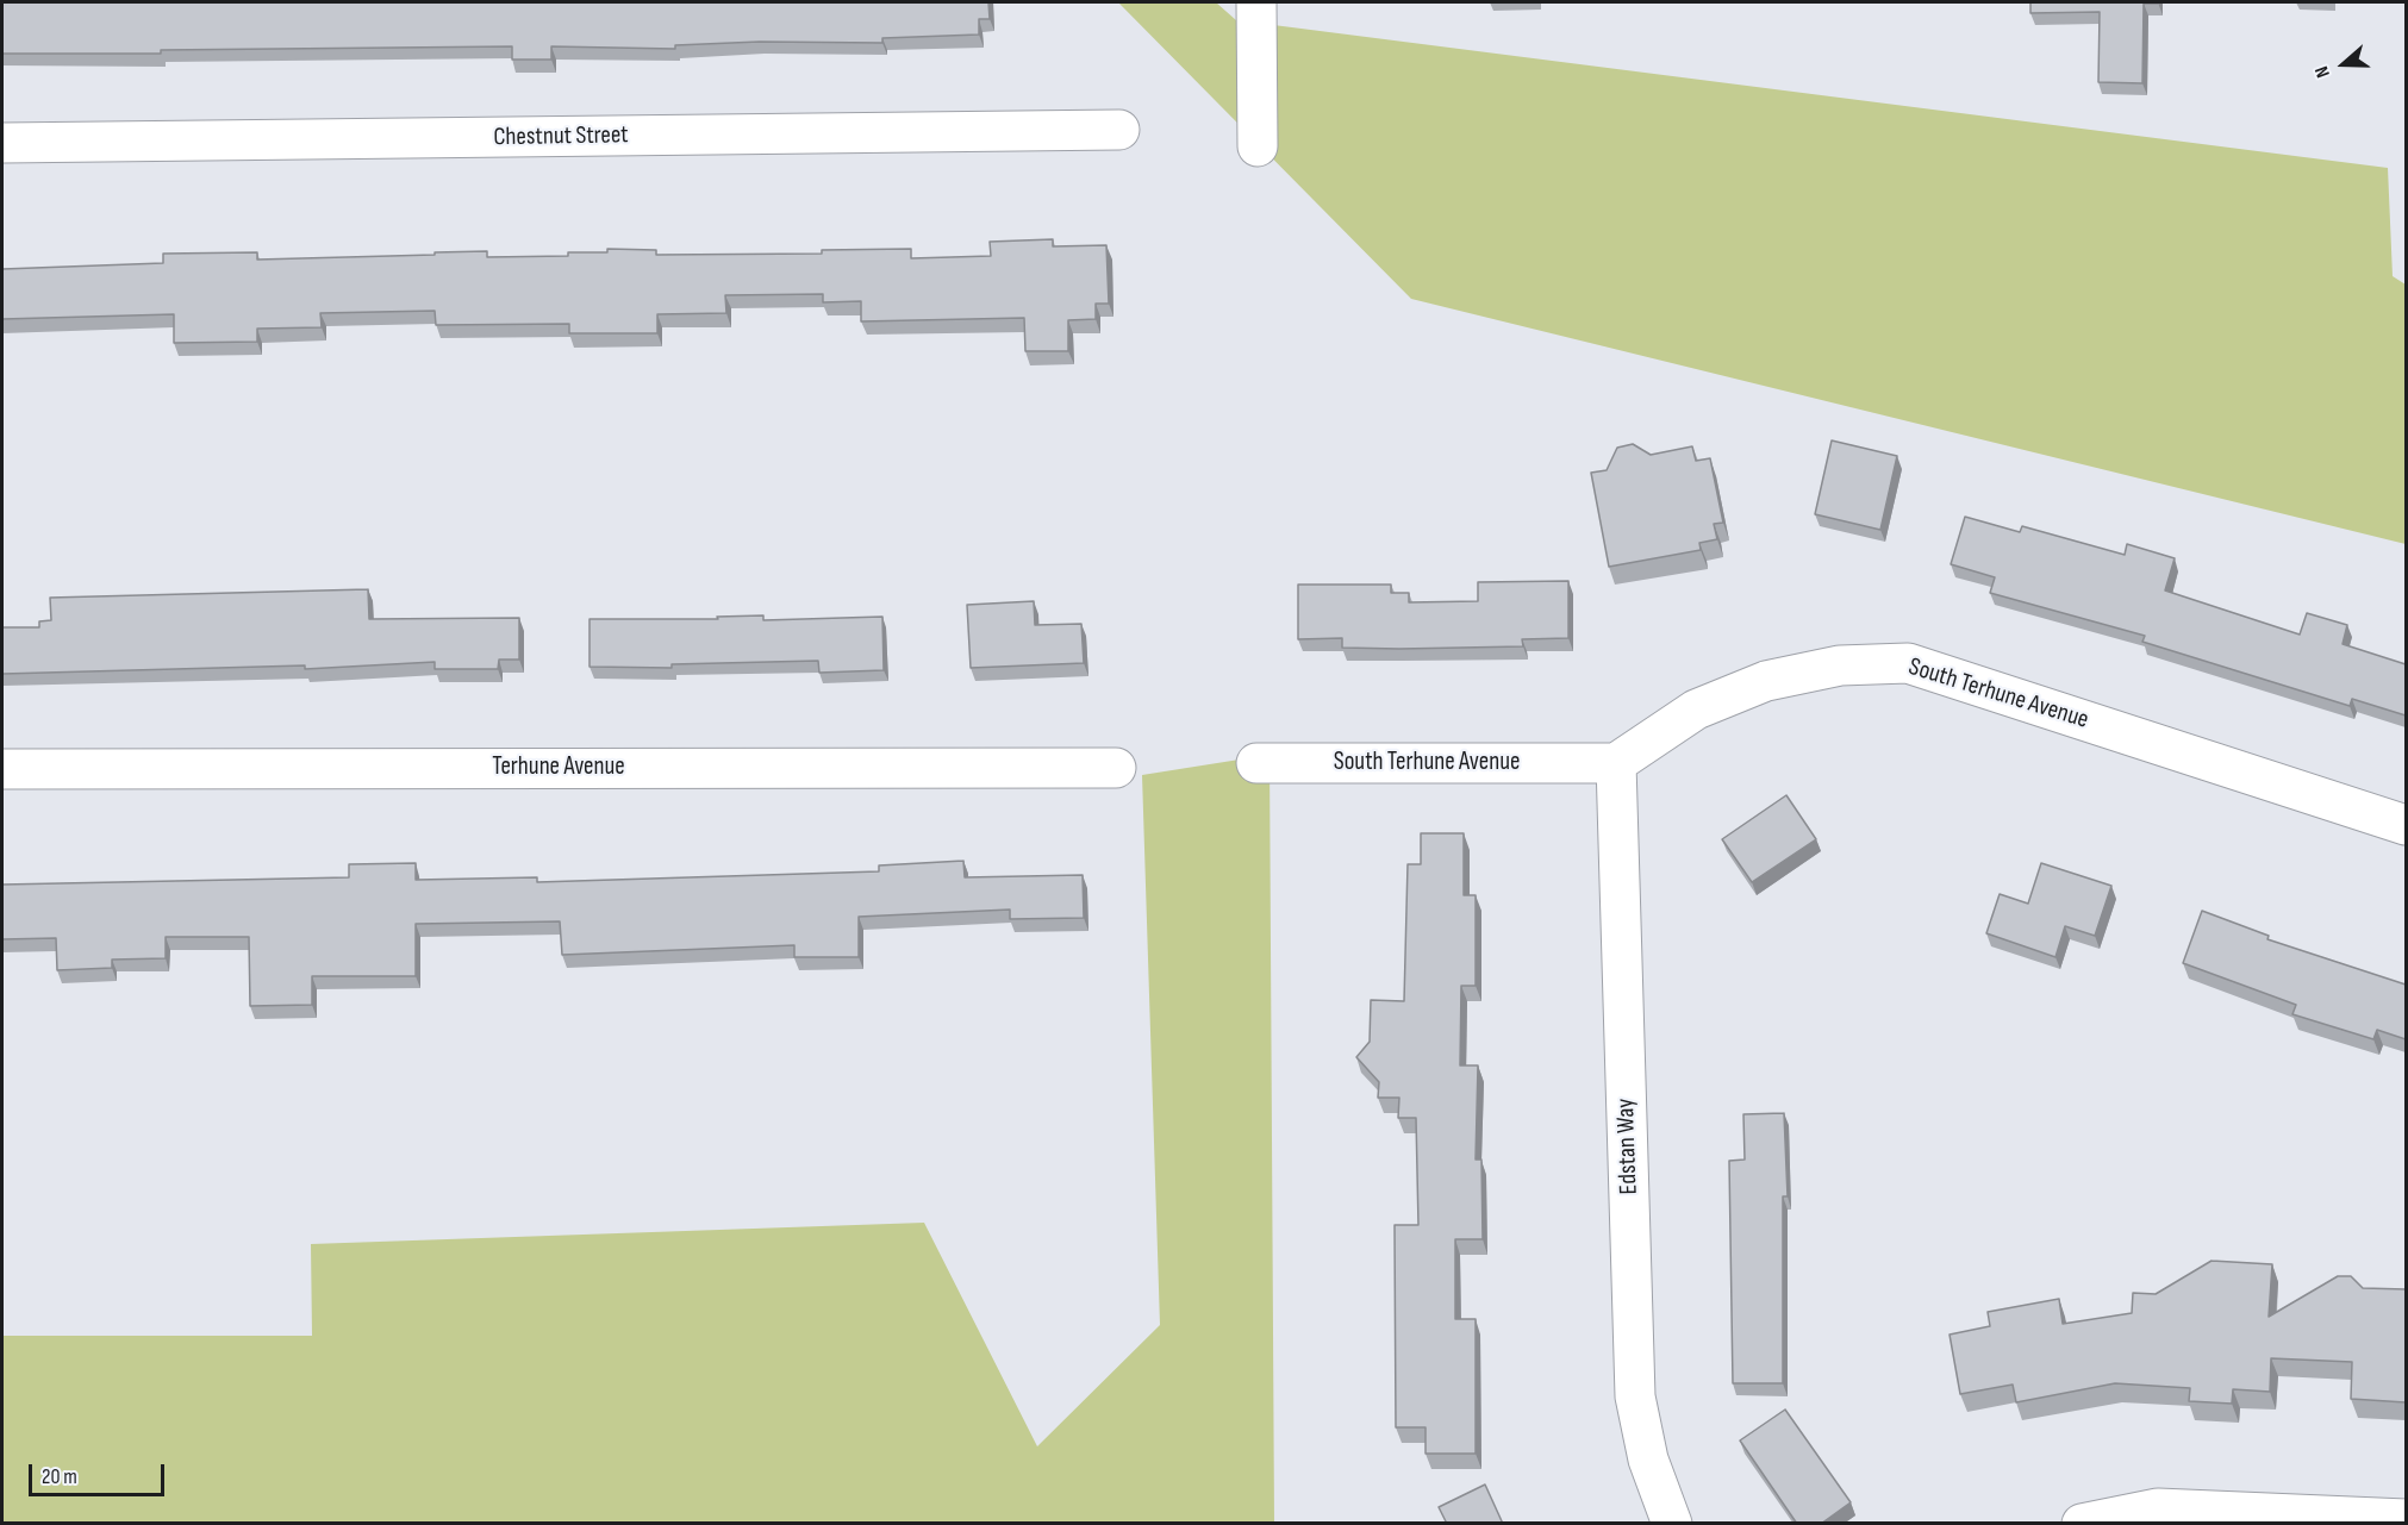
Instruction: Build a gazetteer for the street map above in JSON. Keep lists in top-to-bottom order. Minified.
{"streets":{"street":["Chestnut Street","South Terhune Avenue","Terhune Avenue","Edstan Way"]},"crossings":[["South Terhune Avenue","Edstan Way"]],"scale_bar":"20 m","north":"left"}
